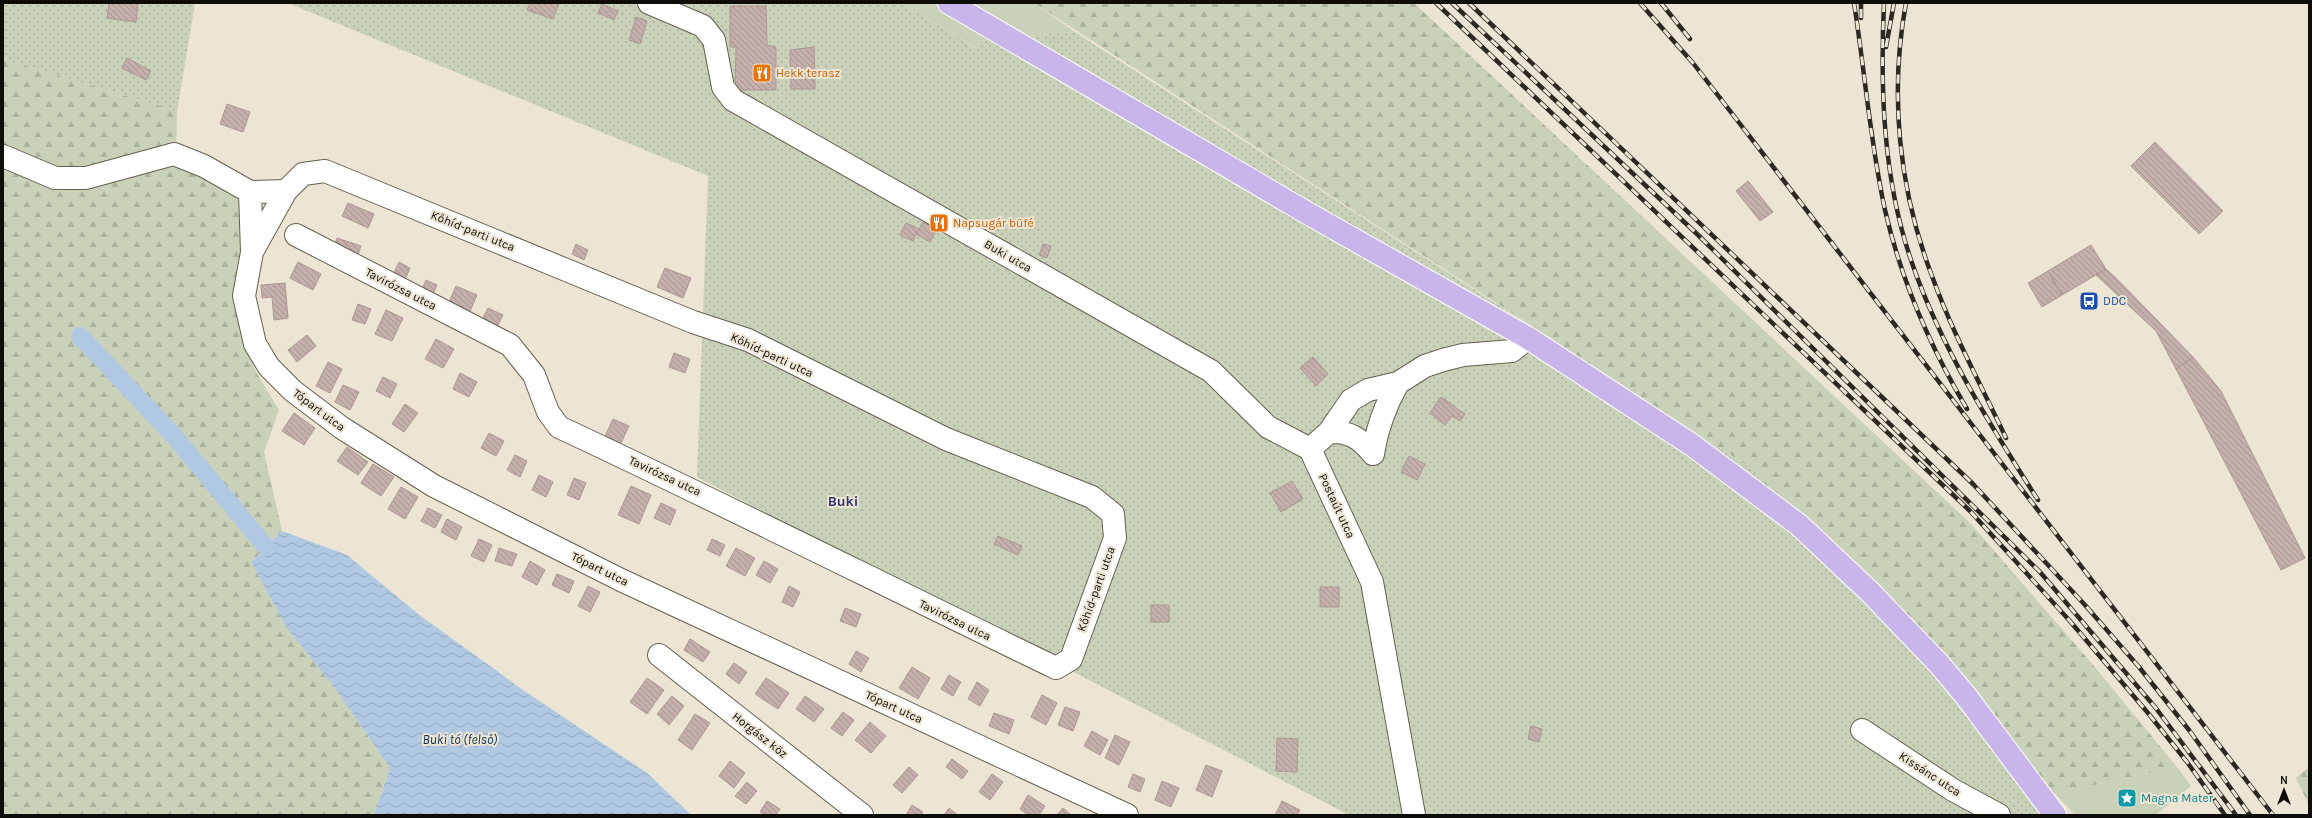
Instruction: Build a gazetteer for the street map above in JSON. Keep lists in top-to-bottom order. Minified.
{"streets":{"street":["Kőhíd-parti utca","Buki utca","Tavirózsa utca","Tópart utca","Postaút utca","Horgász köz","Kissánc utca"]},"crossings":[["Kőhíd-parti utca","Tavirózsa utca"],["Kőhíd-parti utca","Tópart utca"],["Buki utca","Postaút utca"]],"districts":["Buki"],"water":["Buki tó (felső)"],"places":{"restaurant":["Hekk terasz","Napsugár büfé"],"bus stop":["DDC"],"place":["Magna Mater"]},"north":"top"}
